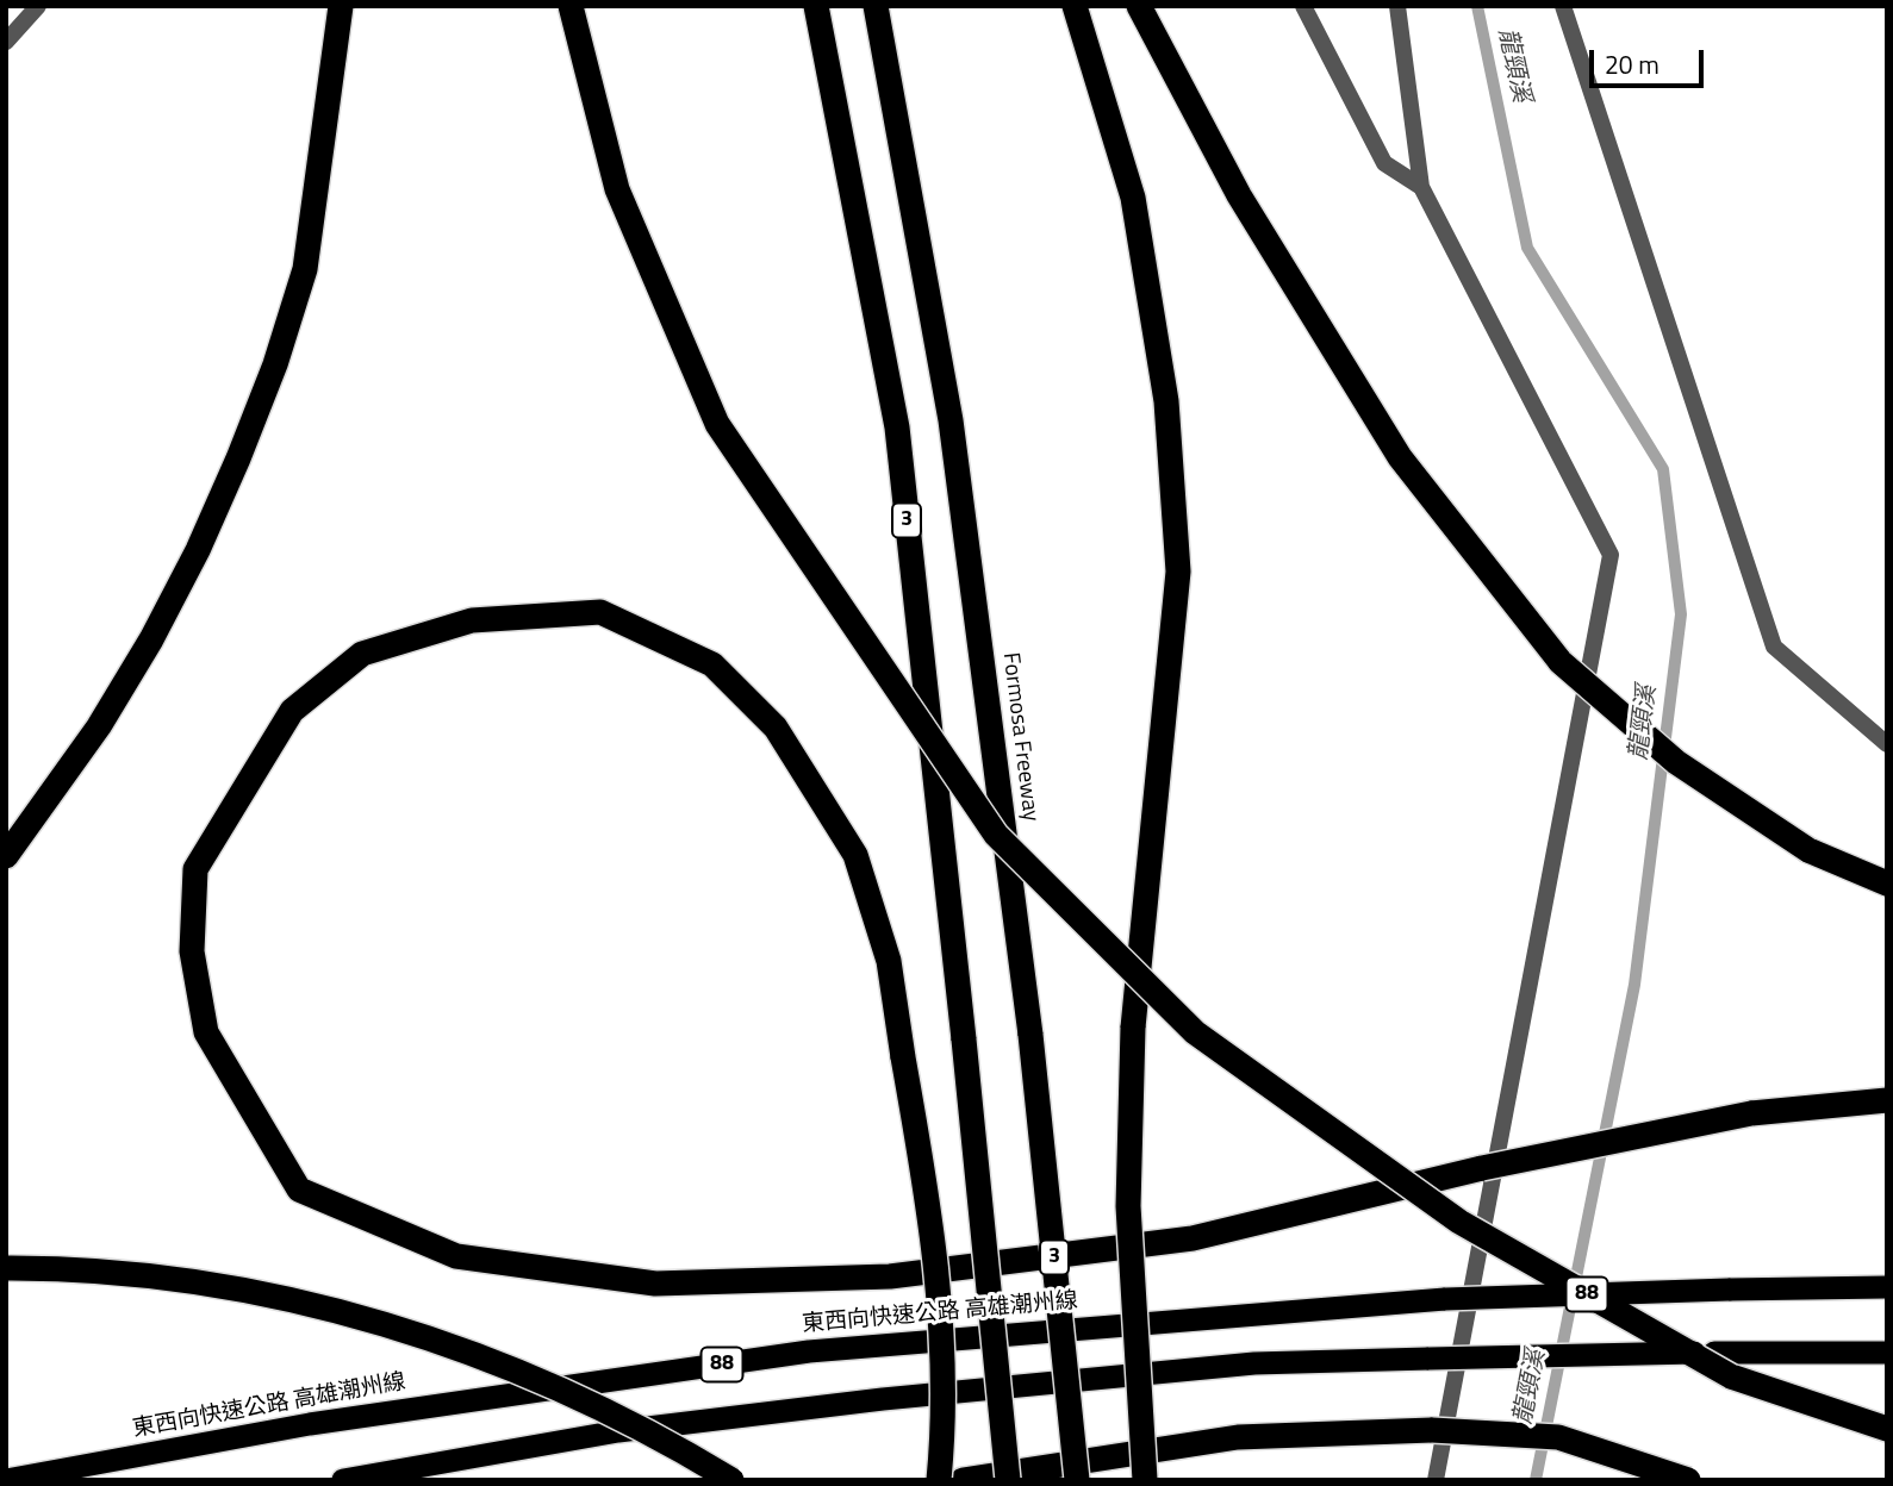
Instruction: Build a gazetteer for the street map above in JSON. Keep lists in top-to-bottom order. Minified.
{"streets":{"highway":["3","Formosa Freeway","88","東西向快速公路 高雄潮州線"]},"water":["龍頸溪"],"scale_bar":"20 m"}
